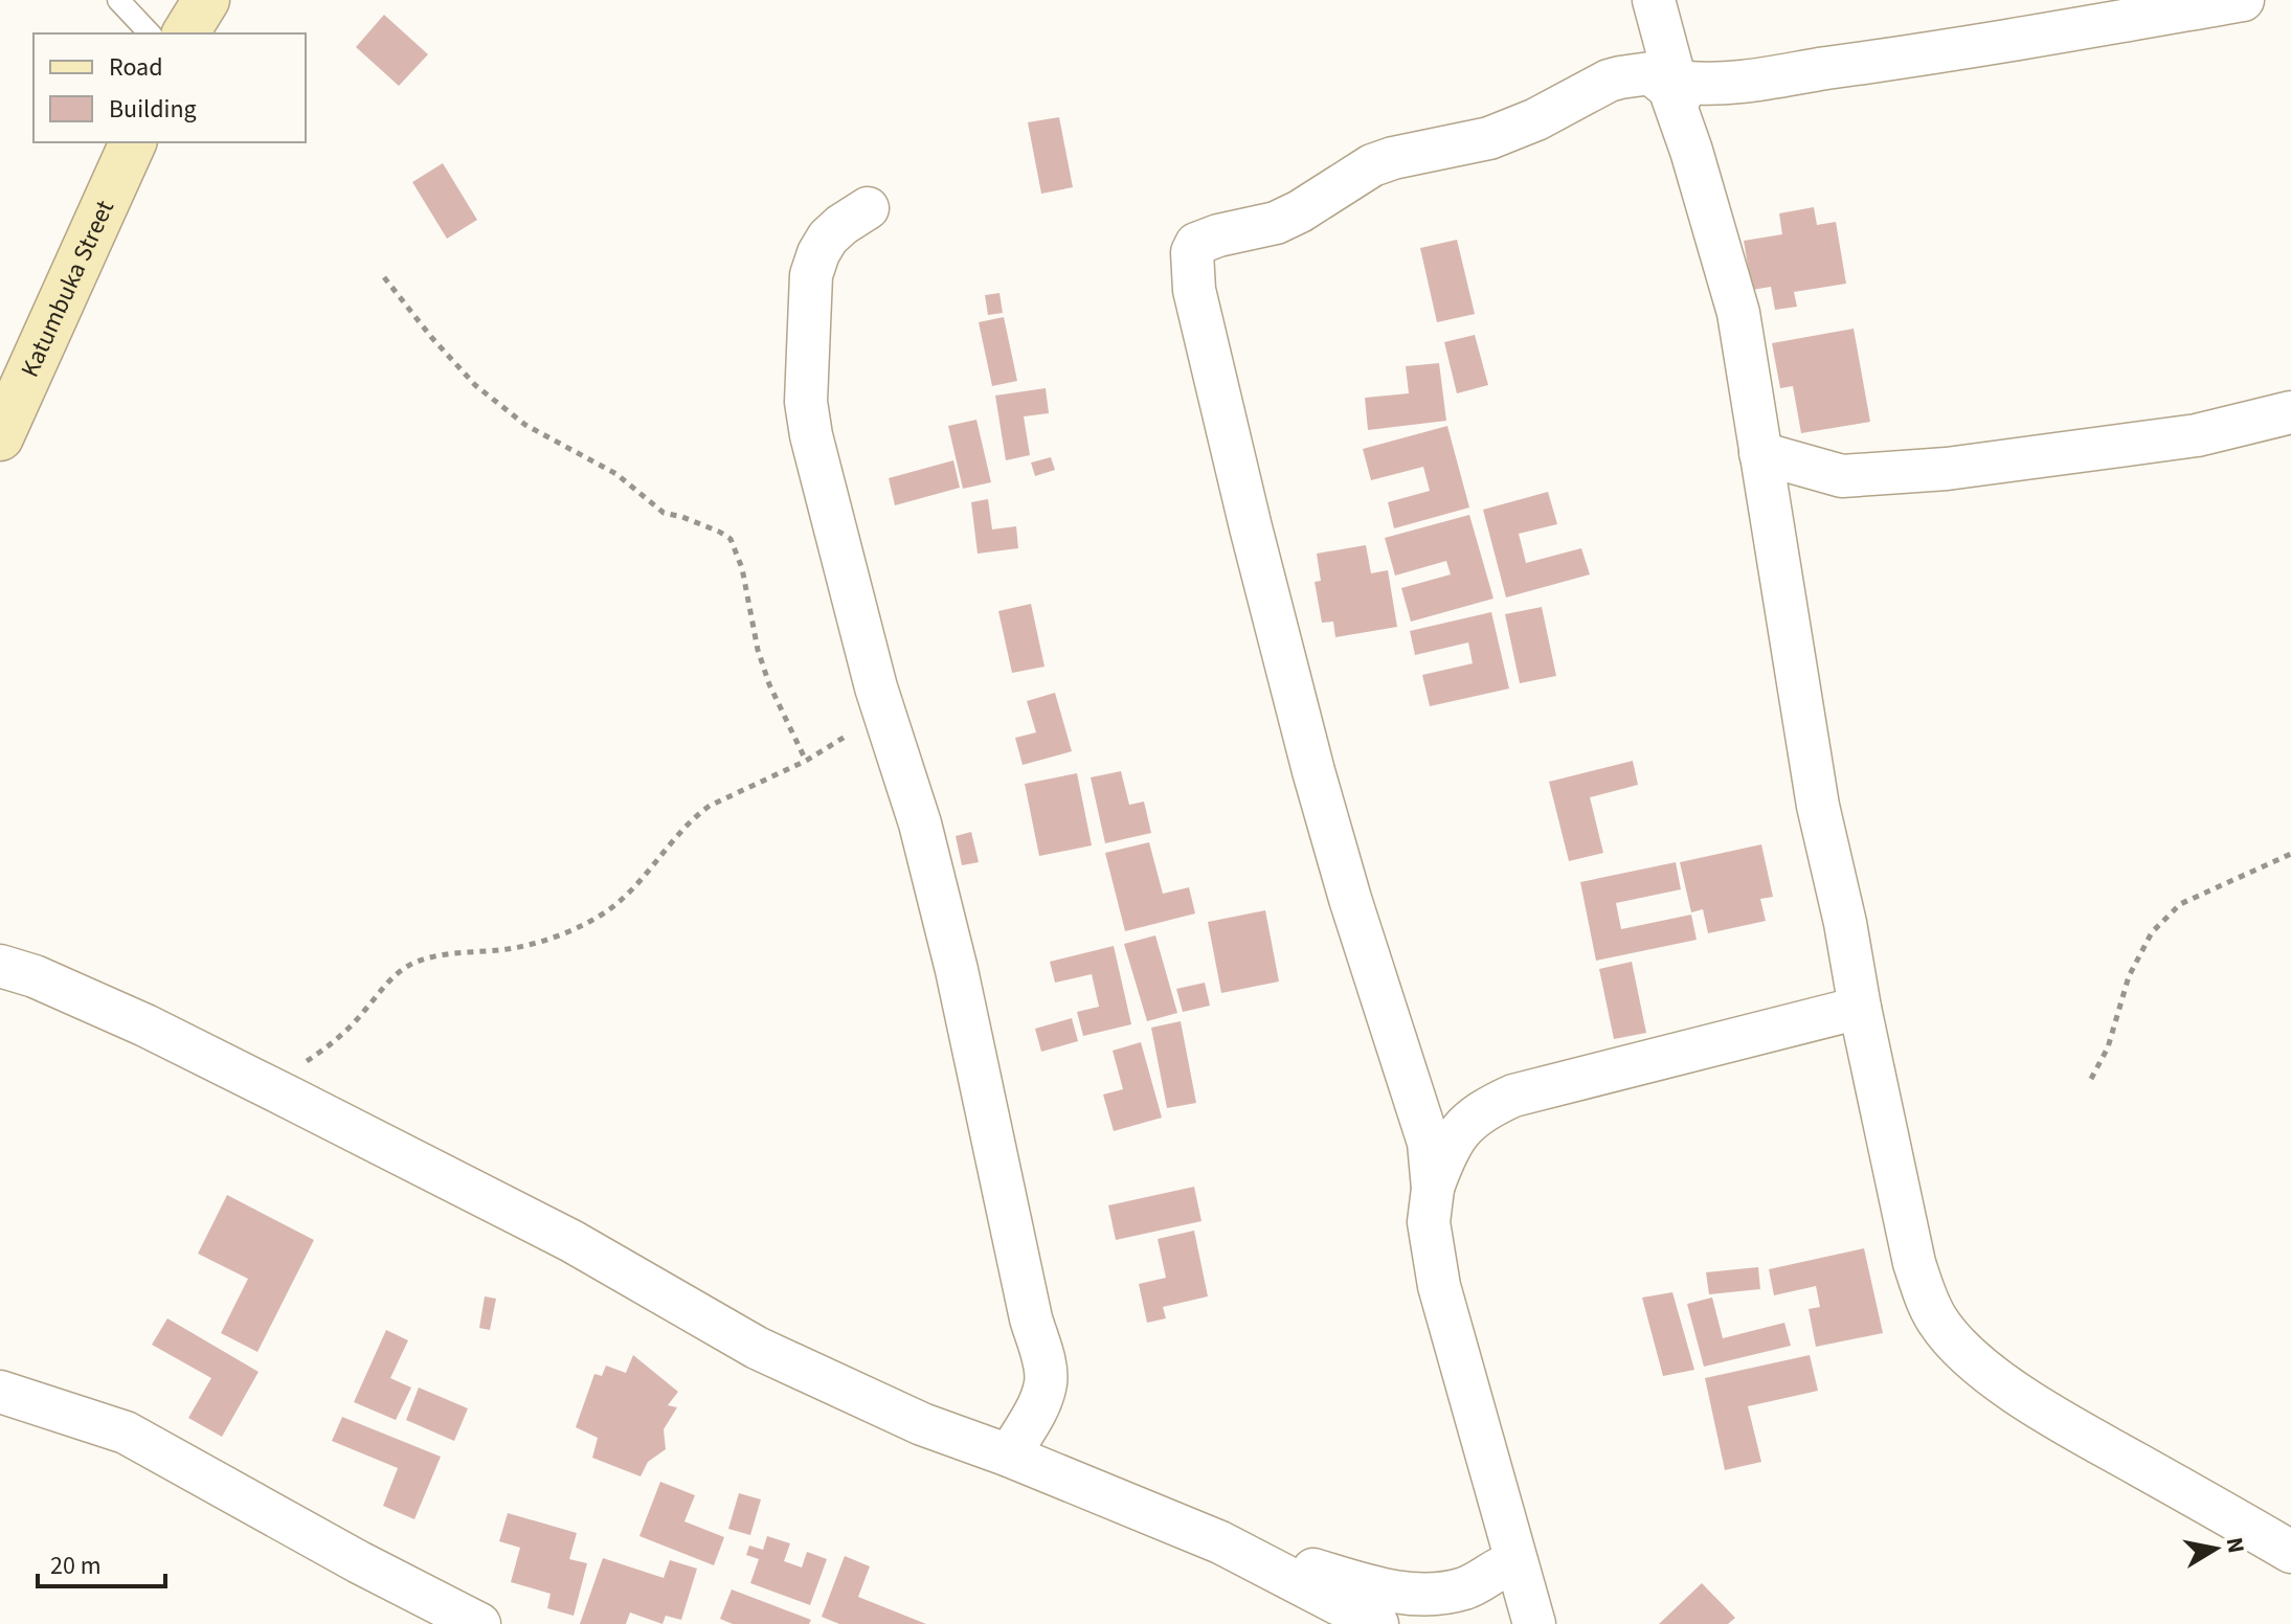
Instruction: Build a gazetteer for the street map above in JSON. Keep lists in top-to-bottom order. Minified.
{"streets":{"main road":["Katumbuka Street"]},"legend":["Road","Building"],"scale_bar":"20 m","north":"right"}
